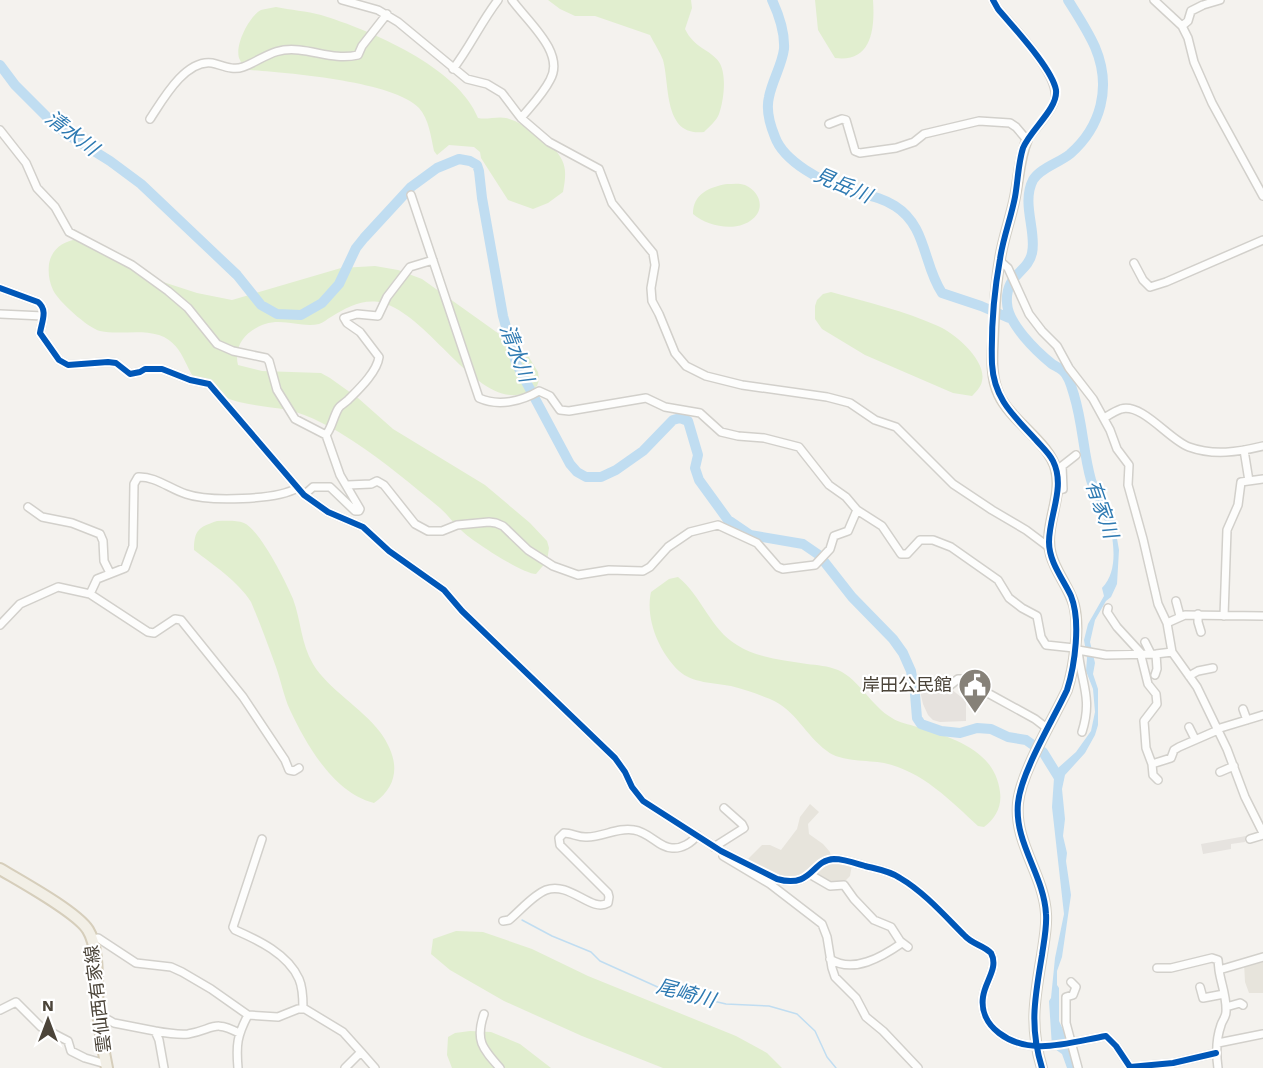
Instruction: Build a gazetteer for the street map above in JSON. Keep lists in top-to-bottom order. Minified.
{"streets":{"main road":["雲仙西有家線"]},"water":["清水川","見岳川","有家川","尾崎川"],"places":{"public building":["岸田公民館"]},"north":"top"}
